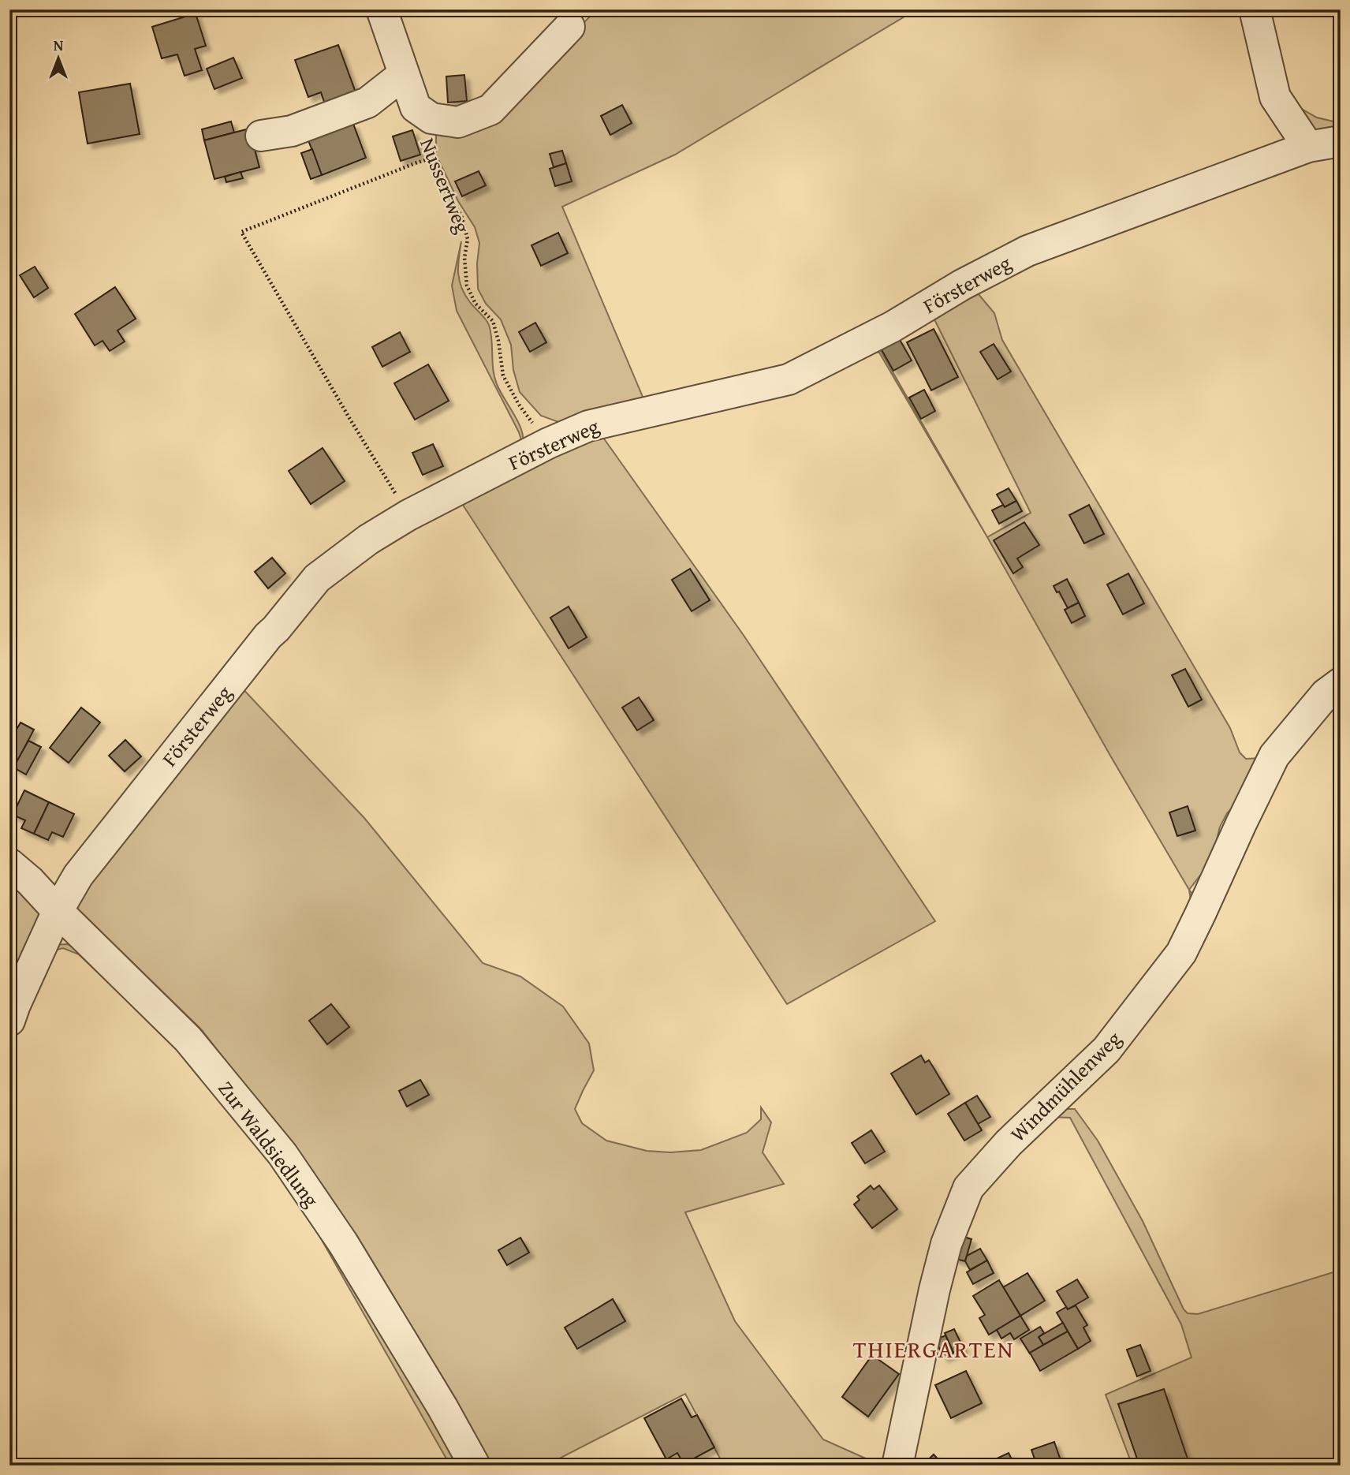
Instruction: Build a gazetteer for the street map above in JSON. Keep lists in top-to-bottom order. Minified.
{"streets":{"street":["Försterweg","Windmühlenweg","Zur Waldsiedlung"],"path":["Nussertweg"]},"crossings":[["Nussertweg","Försterweg"],["Försterweg","Zur Waldsiedlung"]],"districts":["THIERGARTEN"],"north":"top"}
